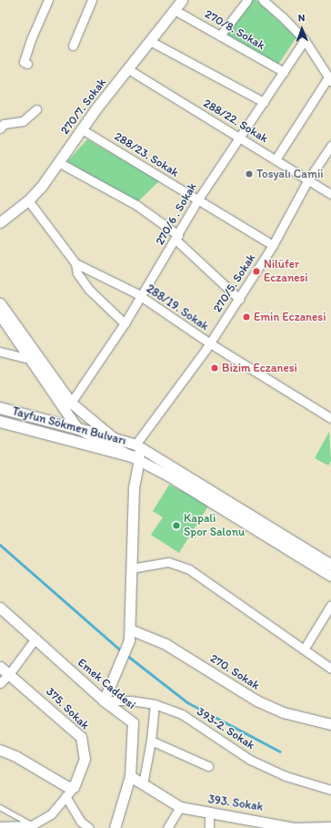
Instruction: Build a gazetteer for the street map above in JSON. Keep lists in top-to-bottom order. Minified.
{"streets":{"main road":["Tayfun Sökmen Bulvarı"],"street":["270/8. Sokak","270/7. Sokak","288/22. Sokak","288/23. Sokak","270/6 . Sokak","270/5. Sokak","288/19. Sokak","270. Sokak","Emek Caddesi","375. Sokak","393-2. Sokak","393. Sokak"]},"crossings":[["270/8. Sokak","270/7. Sokak"],["270/8. Sokak","270/6 . Sokak"],["270/7. Sokak","288/22. Sokak"],["270/7. Sokak","288/23. Sokak"],["270/7. Sokak","288/19. Sokak"],["288/22. Sokak","270/6 . Sokak"],["288/22. Sokak","270/5. Sokak"],["288/23. Sokak","270/6 . Sokak"],["288/23. Sokak","270/5. Sokak"],["270/6 . Sokak","288/19. Sokak"],["270/5. Sokak","288/19. Sokak"],["Emek Caddesi","393-2. Sokak"],["Emek Caddesi","393. Sokak"]],"places":["Tosyalı Camii","Nilüfer Eczanesi","Emin Eczanesi","Bizim Eczanesi","Kapali Spor Salonu"],"north":"top"}
